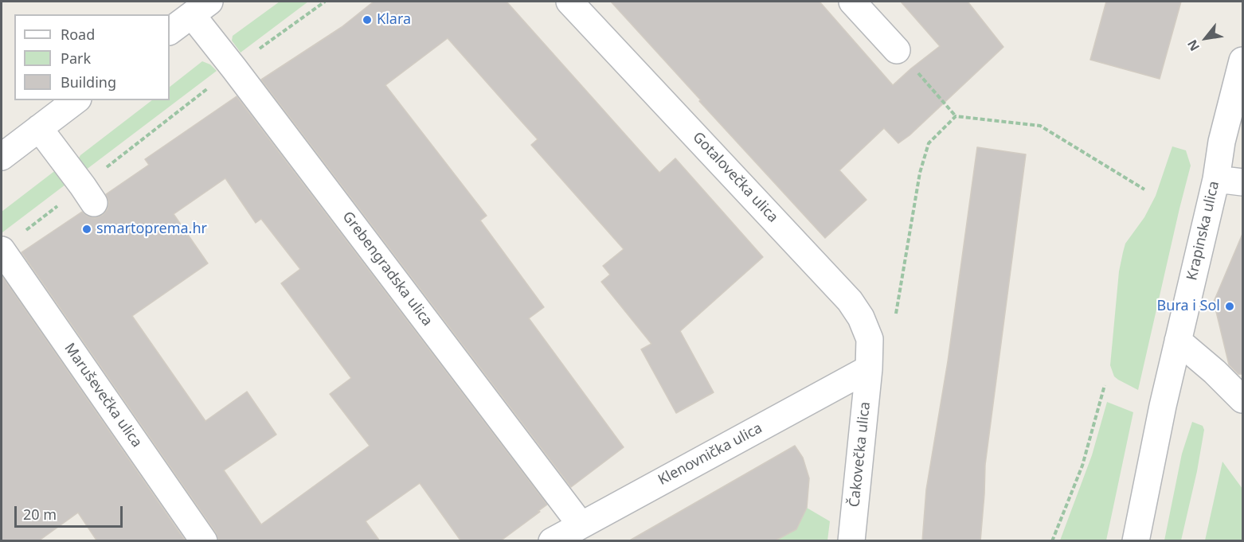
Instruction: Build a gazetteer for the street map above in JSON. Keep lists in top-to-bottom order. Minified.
{"streets":{"street":["Gotalovečka ulica","Krapinska ulica","Grebengradska ulica","Maruševečka ulica","Klenovnička ulica","Čakovečka ulica"]},"crossings":[["Gotalovečka ulica","Klenovnička ulica"],["Gotalovečka ulica","Čakovečka ulica"],["Grebengradska ulica","Klenovnička ulica"],["Klenovnička ulica","Čakovečka ulica"]],"places":["Klara","smartoprema.hr","Bura i Sol"],"legend":["Road","Park","Building"],"scale_bar":"20 m","north":"bottom left"}
